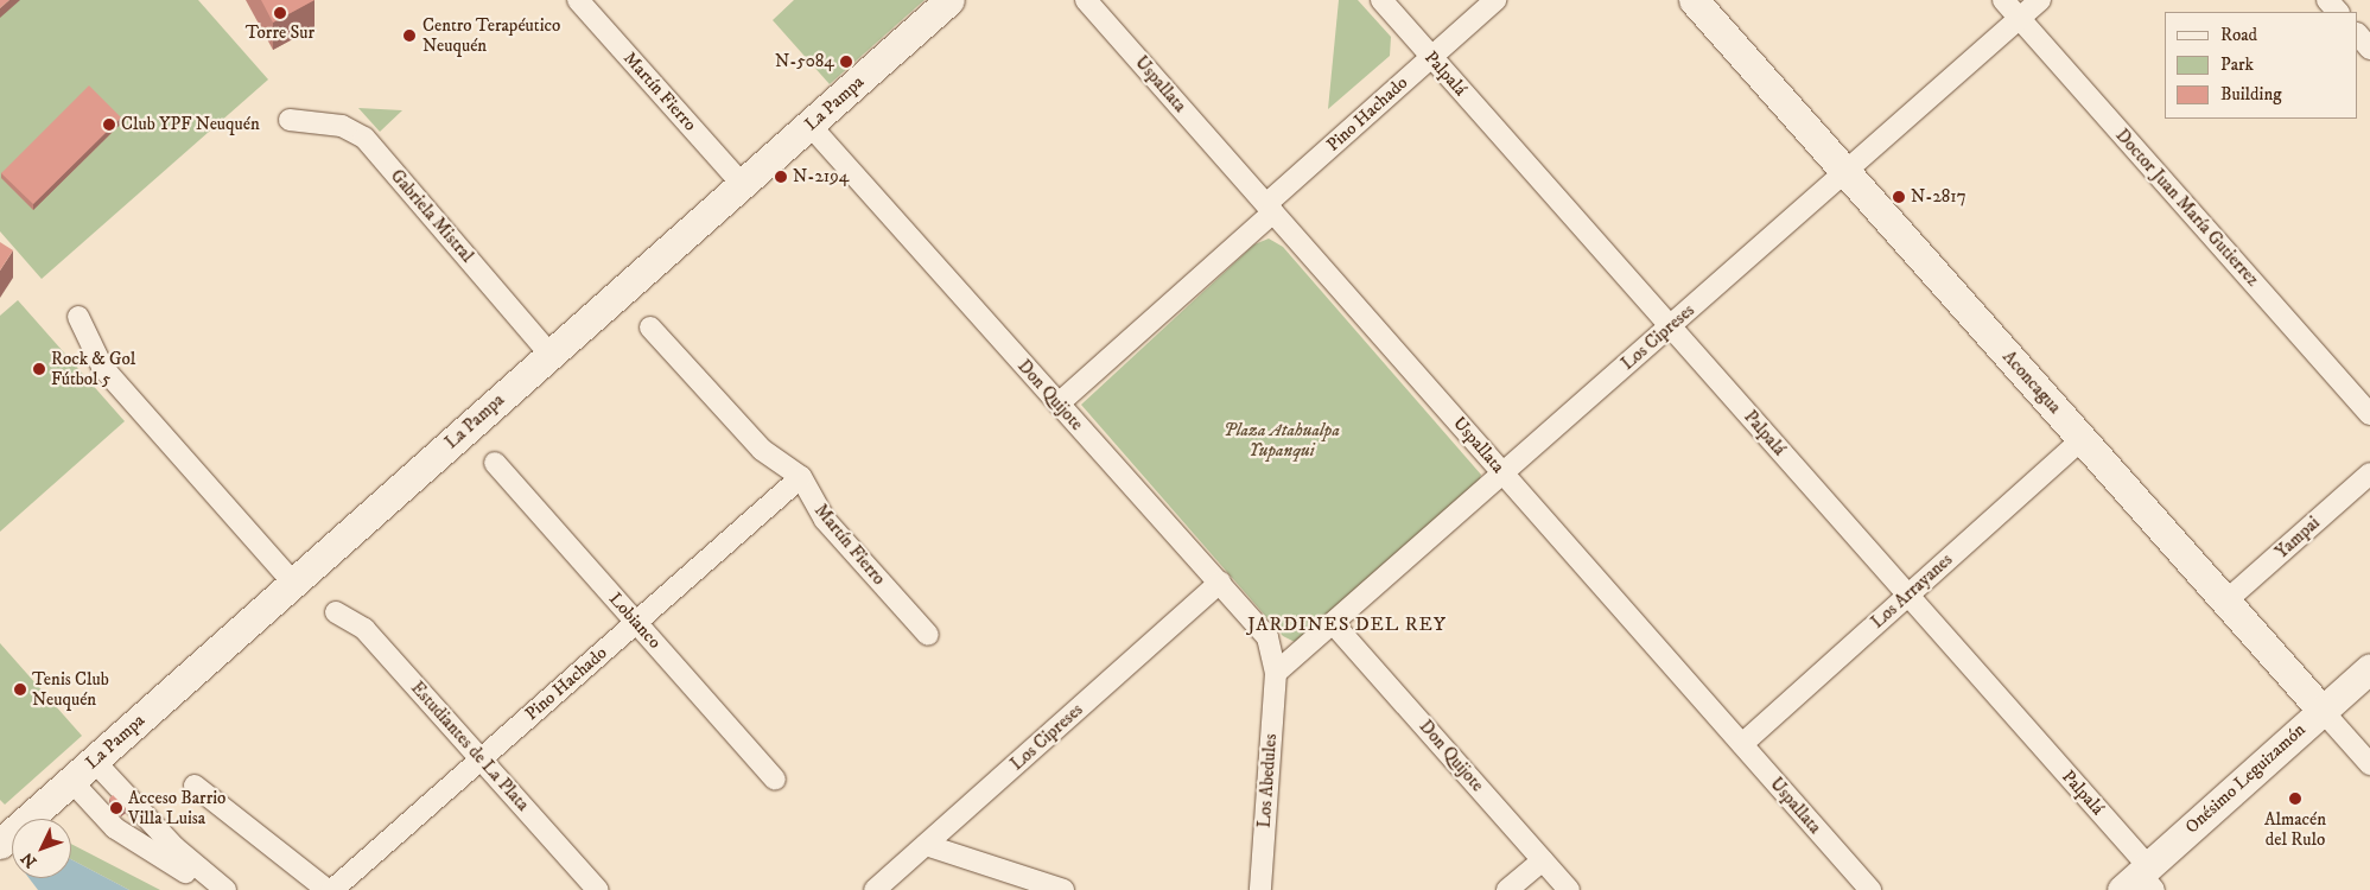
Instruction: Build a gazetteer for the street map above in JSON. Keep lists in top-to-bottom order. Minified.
{"streets":{"street":["Palpalá","Uspallata","Martín Fierro","La Pampa","Pino Hachado","Doctor Juan María Gutierrez","Gabriela Mistral","Los Cipreses","Aconcagua","Don Quijote","Yampai","Los Arrayanes","Lobianco","Estudiantes de La Plata","Onésimo Leguizamón","Los Abedules"]},"crossings":[["Palpalá","Pino Hachado"],["Palpalá","Los Cipreses"],["Palpalá","Los Arrayanes"],["Palpalá","Onésimo Leguizamón"],["Uspallata","Pino Hachado"],["Uspallata","Los Cipreses"],["Uspallata","Los Arrayanes"],["Martín Fierro","La Pampa"],["Martín Fierro","Pino Hachado"],["La Pampa","Gabriela Mistral"],["La Pampa","Don Quijote"],["Pino Hachado","Don Quijote"],["Pino Hachado","Lobianco"],["Pino Hachado","Estudiantes de La Plata"],["Doctor Juan María Gutierrez","Los Cipreses"],["Los Cipreses","Aconcagua"],["Los Cipreses","Don Quijote"],["Los Cipreses","Los Abedules"],["Aconcagua","Yampai"],["Aconcagua","Los Arrayanes"],["Aconcagua","Onésimo Leguizamón"],["Don Quijote","Los Abedules"]],"districts":["JARDINES DEL REY"],"parks":["Plaza Atahualpa Yupanqui"],"places":["Torre Sur","Centro Terapéutico Neuquén","N-5084","Club YPF Neuquén","N-2194","N-2817","Rock & Gol Fútbol 5","Tenis Club Neuquén","Almacén del Rulo","Acceso Barrio Villa Luisa"],"legend":["Road","Park","Building"],"north":"bottom left"}
